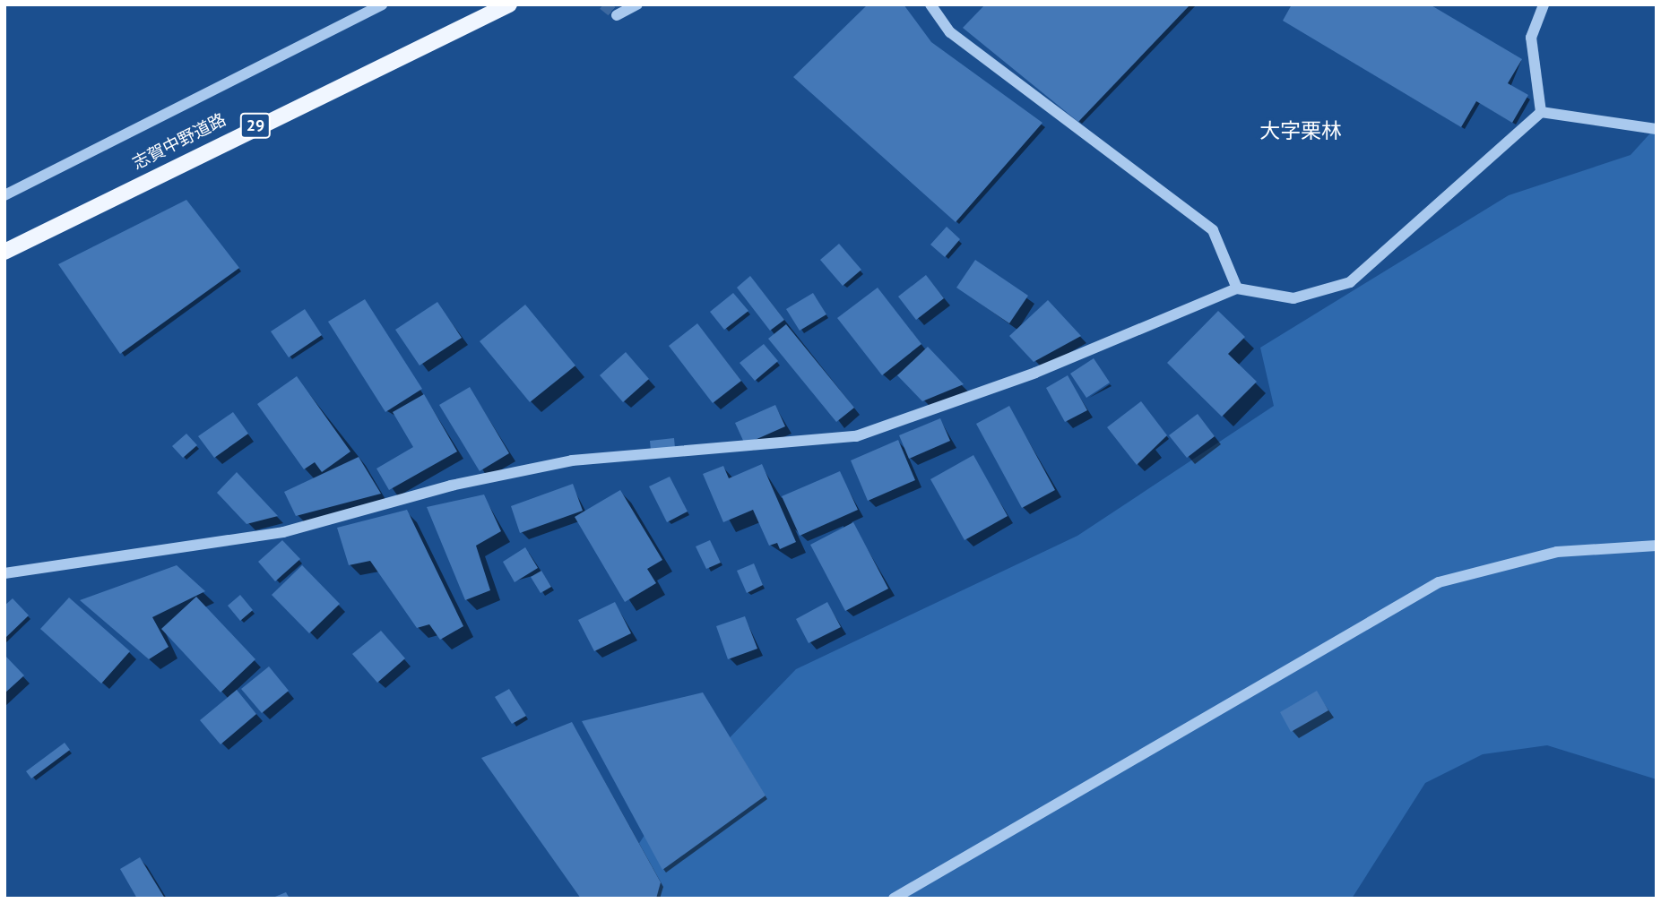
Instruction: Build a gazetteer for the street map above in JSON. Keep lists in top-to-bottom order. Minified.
{"streets":{"main road":["29","志賀中野道路"]},"districts":["大字栗林"]}
